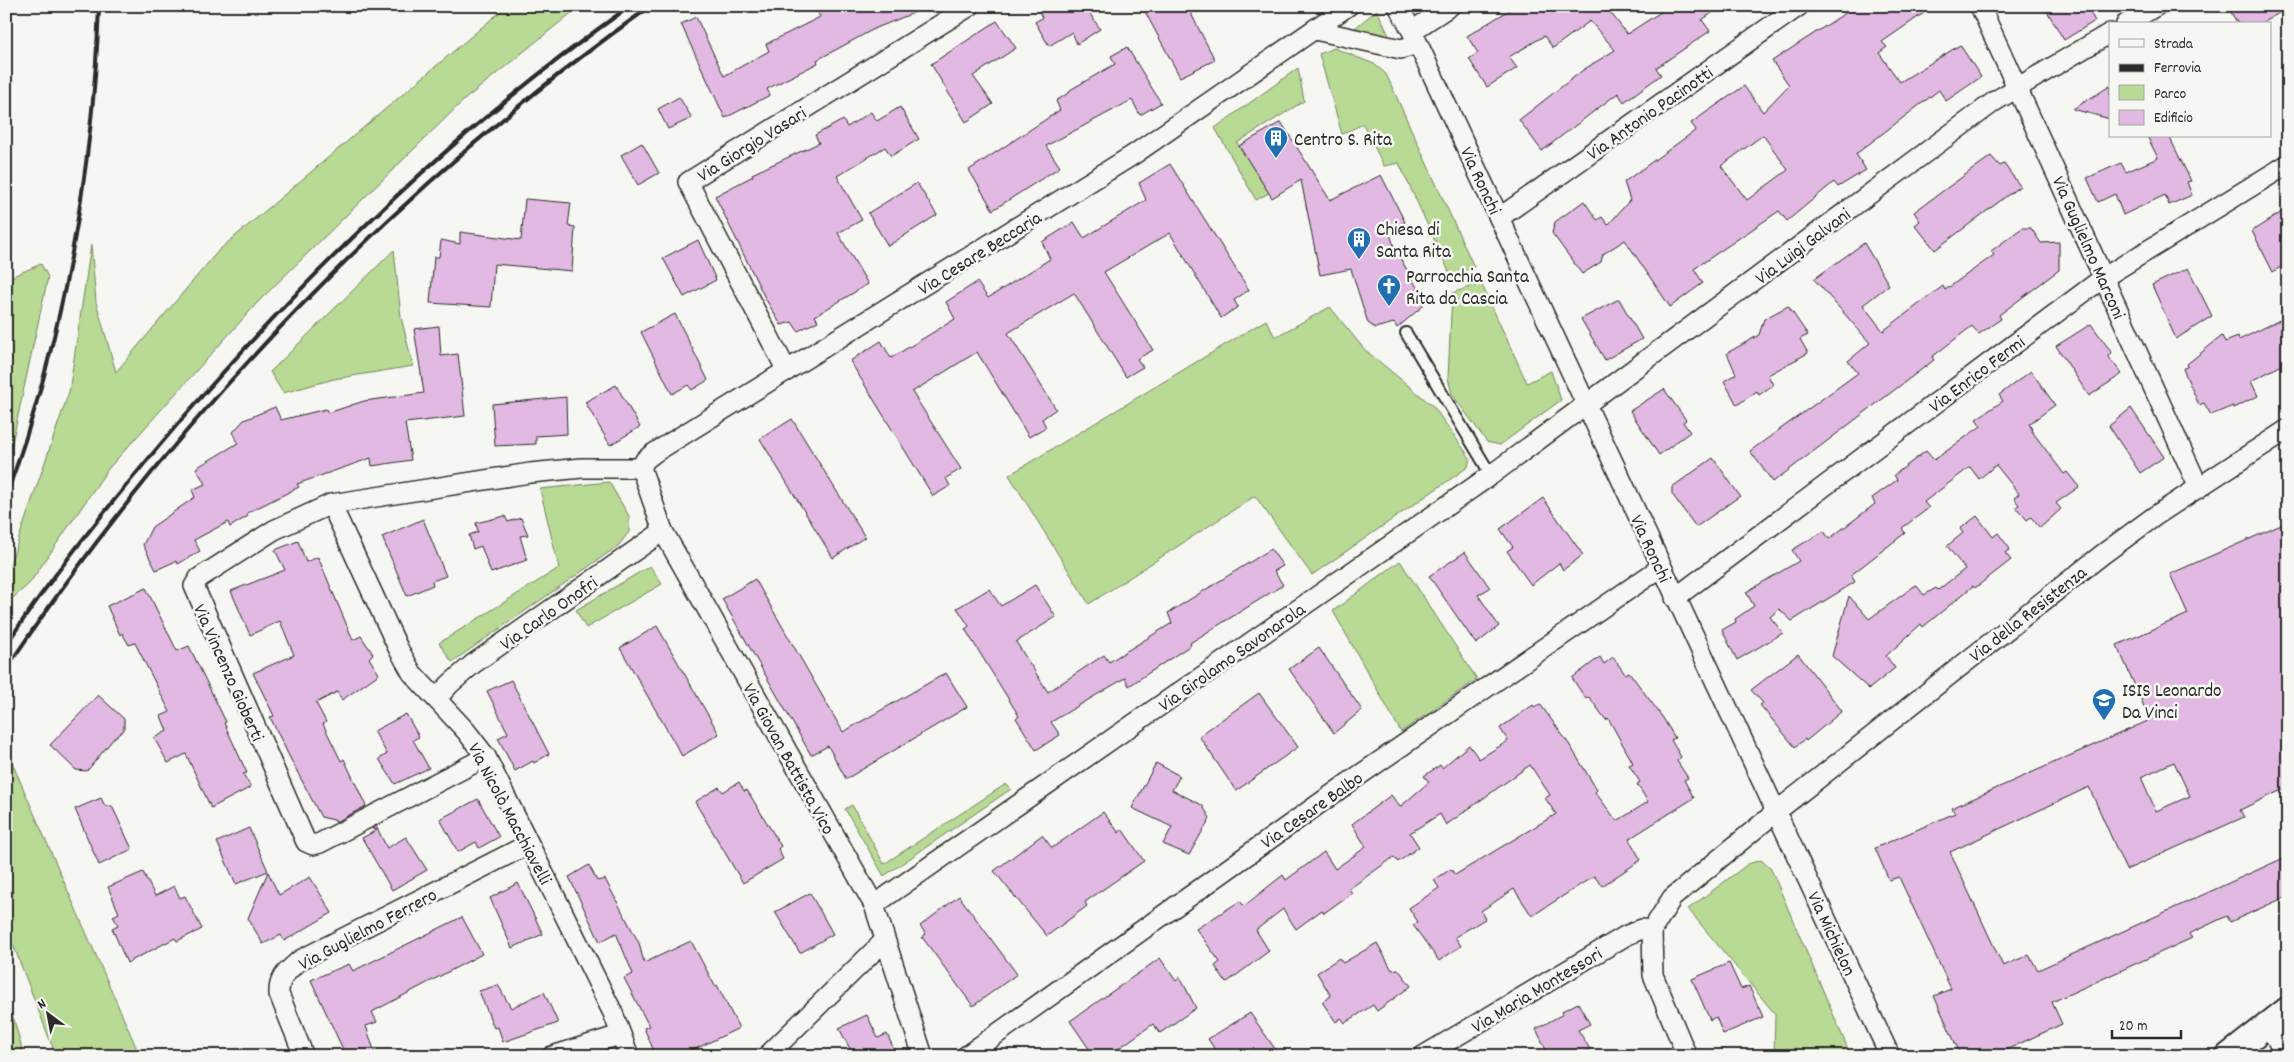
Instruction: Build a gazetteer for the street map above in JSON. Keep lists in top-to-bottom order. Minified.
{"streets":{"street":["Via Antonio Pacinotti","Via Giorgio Vasari","Via Ronchi","Via Luigi Galvani","Via Guglielmo Marconi","Via Cesare Beccaria","Via Enrico Fermi","Via Carlo Onofri","Via della Resistenza","Via Girolamo Savonarola","Via Vincenzo Gioberti","Via Giovan Battista Vico","Via Cesare Balbo","Via Nicolò Macchiavelli","Via Guglielmo Ferrero","Via Michielon","Via Maria Montessori"]},"crossings":[["Via Antonio Pacinotti","Via Ronchi"],["Via Giorgio Vasari","Via Cesare Beccaria"],["Via Ronchi","Via Luigi Galvani"],["Via Ronchi","Via Enrico Fermi"],["Via Ronchi","Via della Resistenza"],["Via Ronchi","Via Girolamo Savonarola"],["Via Ronchi","Via Cesare Balbo"],["Via Ronchi","Via Michielon"],["Via Luigi Galvani","Via Guglielmo Marconi"],["Via Luigi Galvani","Via Girolamo Savonarola"],["Via Guglielmo Marconi","Via Enrico Fermi"],["Via Guglielmo Marconi","Via della Resistenza"],["Via Cesare Beccaria","Via Vincenzo Gioberti"],["Via Cesare Beccaria","Via Giovan Battista Vico"],["Via Carlo Onofri","Via Giovan Battista Vico"],["Via Carlo Onofri","Via Nicolò Macchiavelli"],["Via della Resistenza","Via Michielon"],["Via Girolamo Savonarola","Via Giovan Battista Vico"],["Via Vincenzo Gioberti","Via Giovan Battista Vico"],["Via Vincenzo Gioberti","Via Nicolò Macchiavelli"],["Via Nicolò Macchiavelli","Via Guglielmo Ferrero"]],"places":{"building":["Centro S. Rita","Chiesa di Santa Rita"],"church":["Parrocchia Santa Rita da Cascia"],"school or university":["ISIS Leonardo Da Vinci"]},"legend":["Strada","Ferrovia","Parco","Edificio"],"scale_bar":"20 m","north":"top left"}
